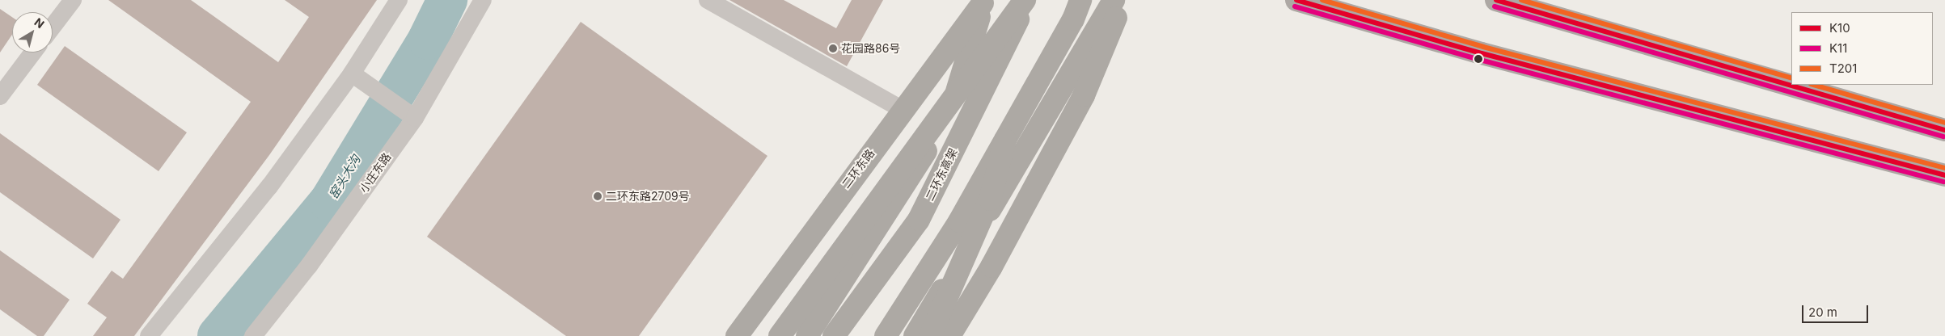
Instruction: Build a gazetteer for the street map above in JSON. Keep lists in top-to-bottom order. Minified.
{"streets":{"highway":["二环东路","二环东高架"],"street":["小庄东路"]},"water":["窑头大沟"],"places":["花园路86号","二环东路2709号"],"lines":["transit line K10","transit line T201","transit line K11"],"legend":["K10","K11","T201"],"scale_bar":"20 m","north":"top right"}
